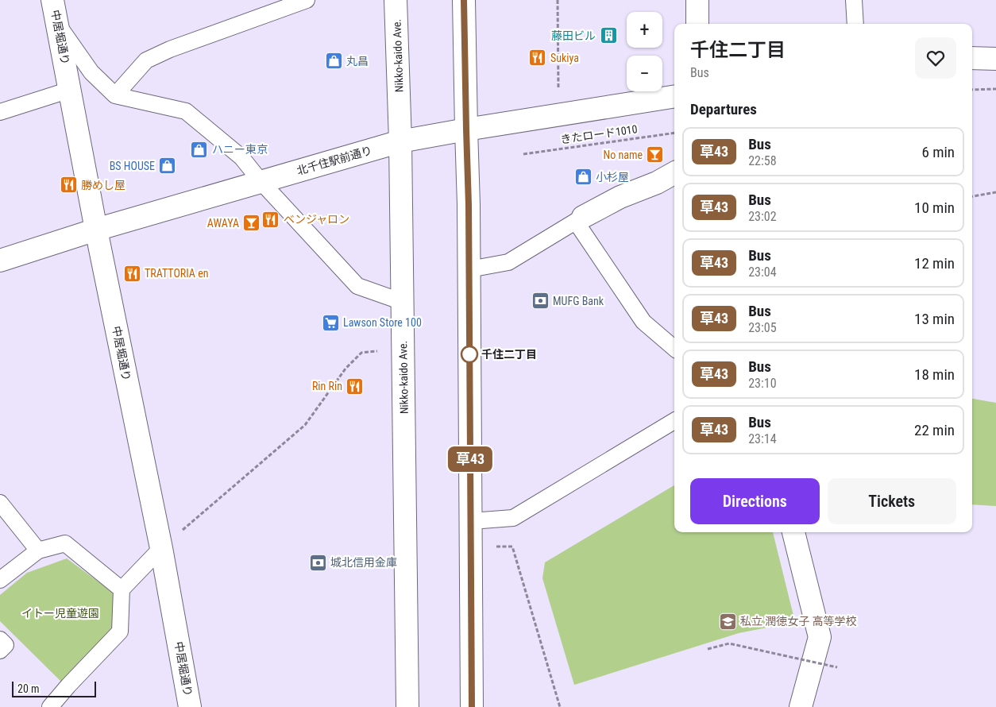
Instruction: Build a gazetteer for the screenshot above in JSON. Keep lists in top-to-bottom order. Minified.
{"streets":{"main road":["中居堀通り","Nikko-kaido Ave.","北千住駅前通り"],"path":["きたロード1010"]},"crossings":[["中居堀通り","北千住駅前通り"],["Nikko-kaido Ave.","北千住駅前通り"]],"parks":["イトー児童遊園"],"places":{"building":["藤田ビル"],"restaurant":["Sukiya","勝めし屋","ベンジャロン","TRATTORIA en","Rin Rin"],"shop":["丸昌","ハニー東京","BS HOUSE","小杉屋"],"bar":["No name","AWAYA"],"bank":["MUFG Bank","城北信用金庫"],"supermarket":["Lawson Store 100"],"other":["千住二丁目"],"school or university":["私立 潤徳女子 高等学校"]},"lines":["bus line 草43"],"scale_bar":"20 m","page":{"on_map":"草43","map_buttons":["+","−"],"heading":[["千住二丁目","Bus"],"Departures"],"list":[{"mark":"草43","name":"Bus","note":"22:58","value":"6 min"},{"mark":"草43","name":"Bus","note":"23:02","value":"10 min"},{"mark":"草43","name":"Bus","note":"23:04","value":"12 min"},{"mark":"草43","name":"Bus","note":"23:05","value":"13 min"},{"mark":"草43","name":"Bus","note":"23:10","value":"18 min"},{"mark":"草43","name":"Bus","note":"23:14","value":"22 min"}],"buttons":["Directions","Tickets"],"scale":"20 m"}}
